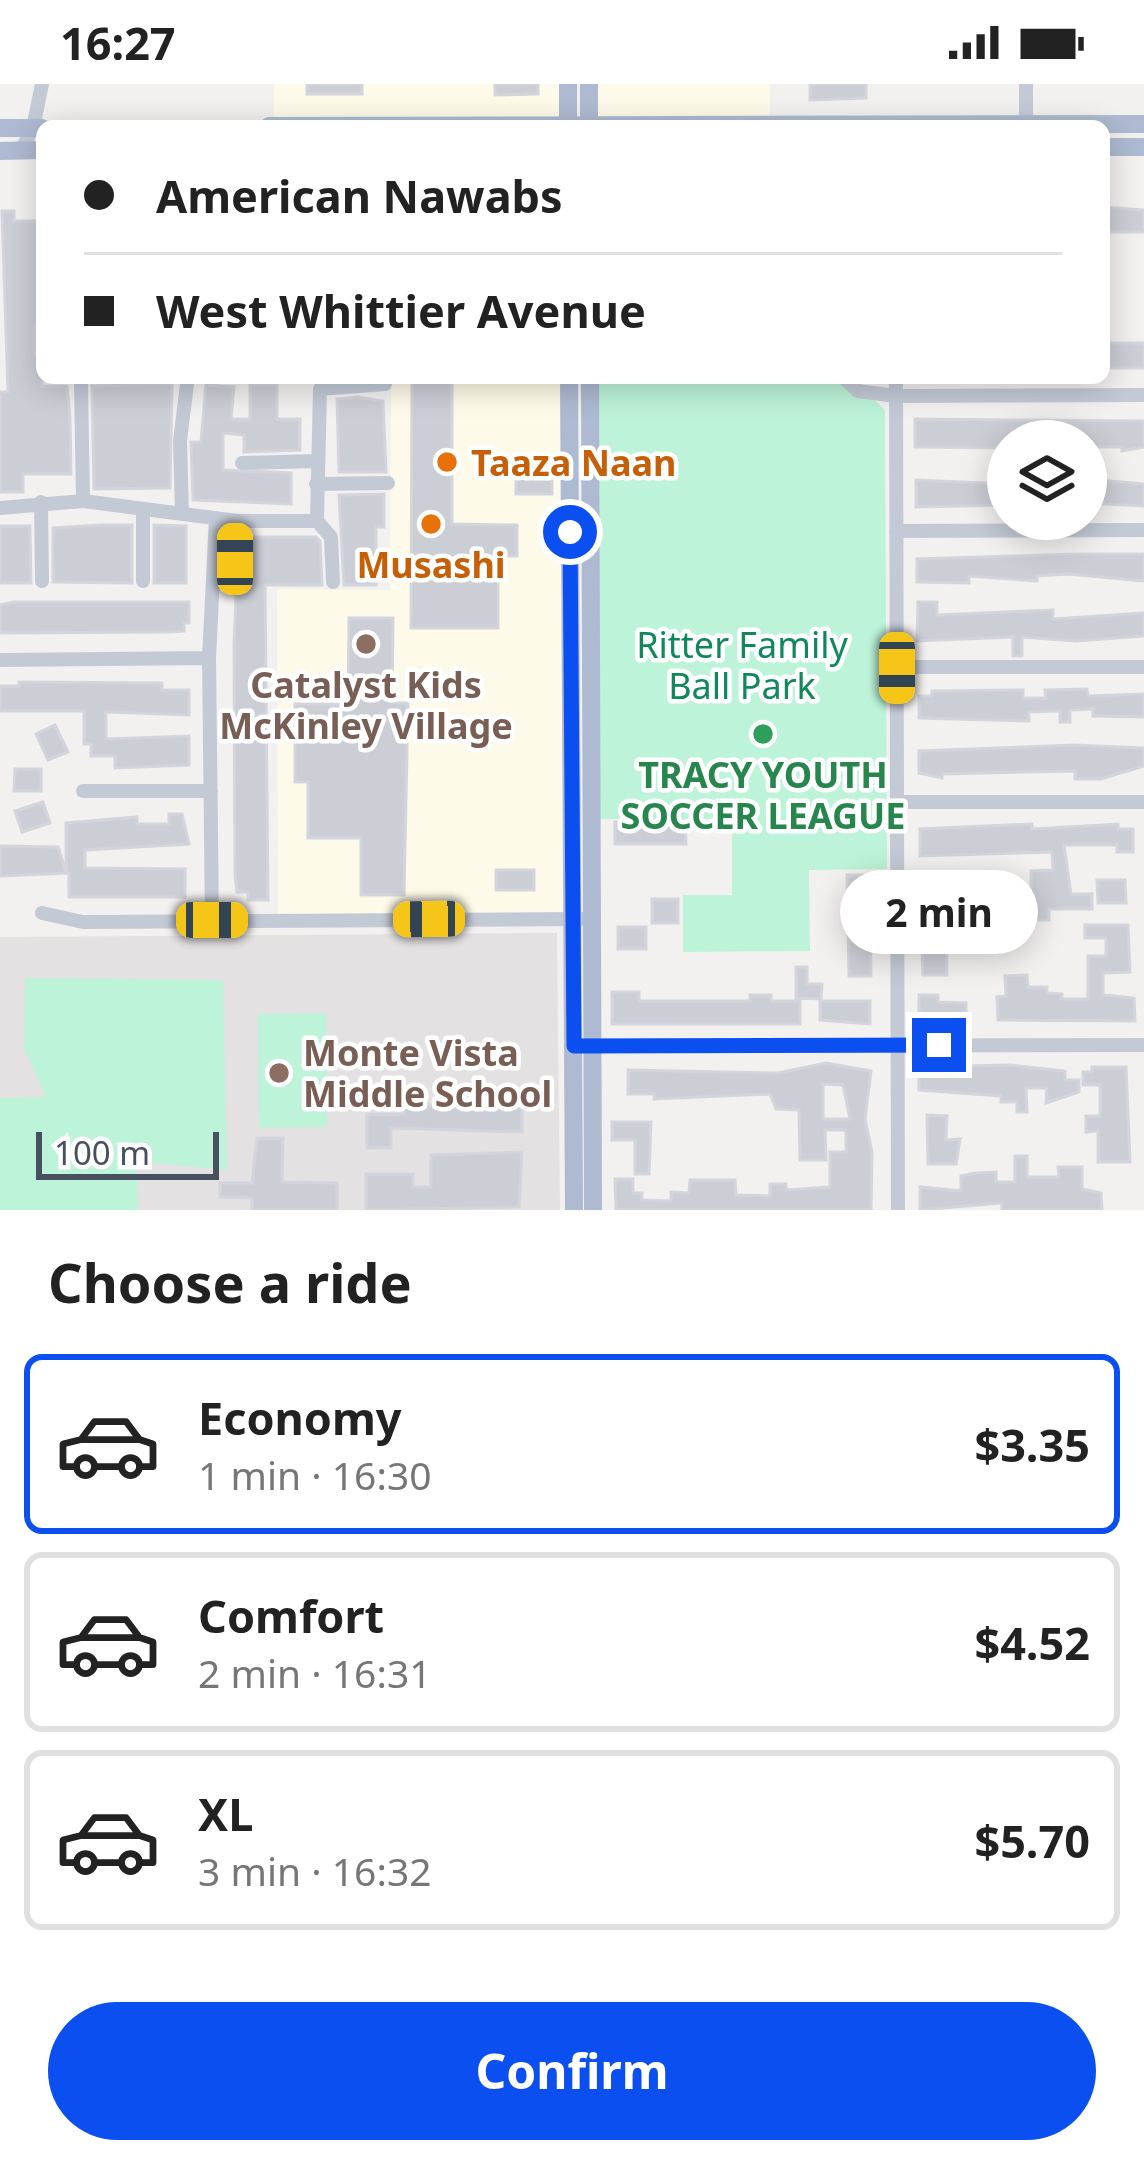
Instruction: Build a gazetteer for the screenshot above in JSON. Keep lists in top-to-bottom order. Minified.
{"parks":["Ritter Family Ball Park"],"places":["Taaza Naan","Musashi","Catalyst Kids McKinley Village","TRACY YOUTH SOCCER LEAGUE","Monte Vista Middle School"],"scale_bar":"100 m","page":{"status":"16:27","banner":["American Nawabs","West Whittier Avenue"],"bubble":"2 min","scale":"100 m","heading":"Choose a ride","list":[{"name":"Economy","note":"1 min · 16:30","value":"$3.35"},{"name":"Comfort","note":"2 min · 16:31","value":"$4.52"},{"name":"XL","note":"3 min · 16:32","value":"$5.70"}],"buttons":"Confirm"}}
